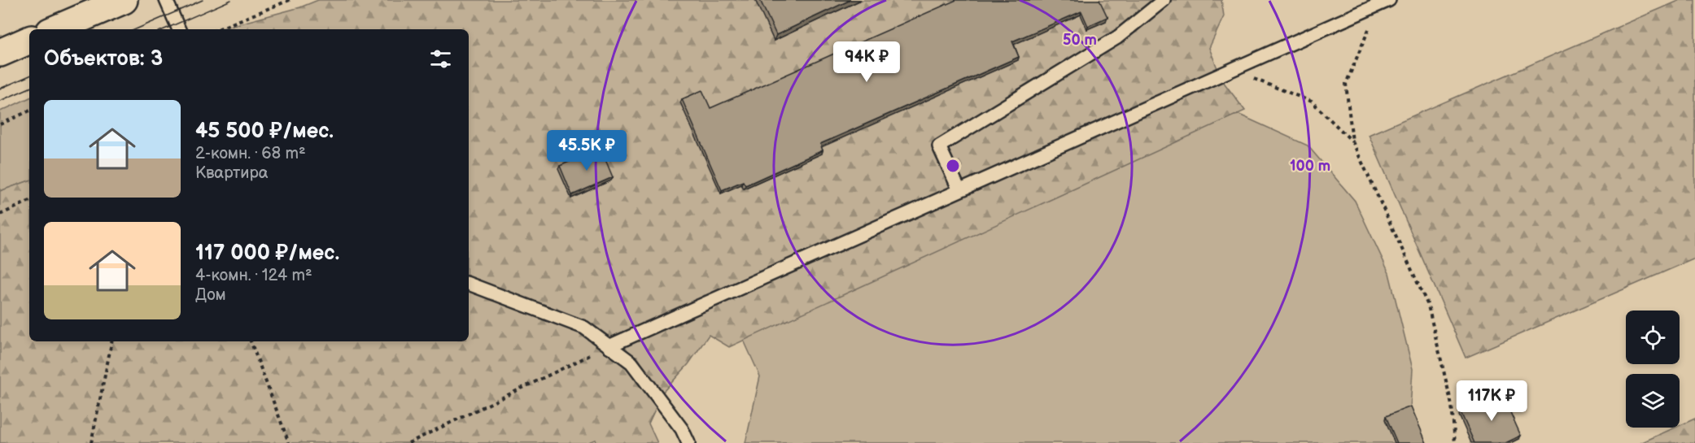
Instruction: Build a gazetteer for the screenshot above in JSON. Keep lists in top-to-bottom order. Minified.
{"page":{"heading":"Объектов: 3","price":["94K ₽","45.5K ₽","117K ₽"],"list":[{"name":"45 500 ₽/мес.","note":"2-комн. · 68 m² · Квартира"},{"name":"117 000 ₽/мес.","note":"4-комн. · 124 m² · Дом"}]},"rings":["50 m","100 m"]}
